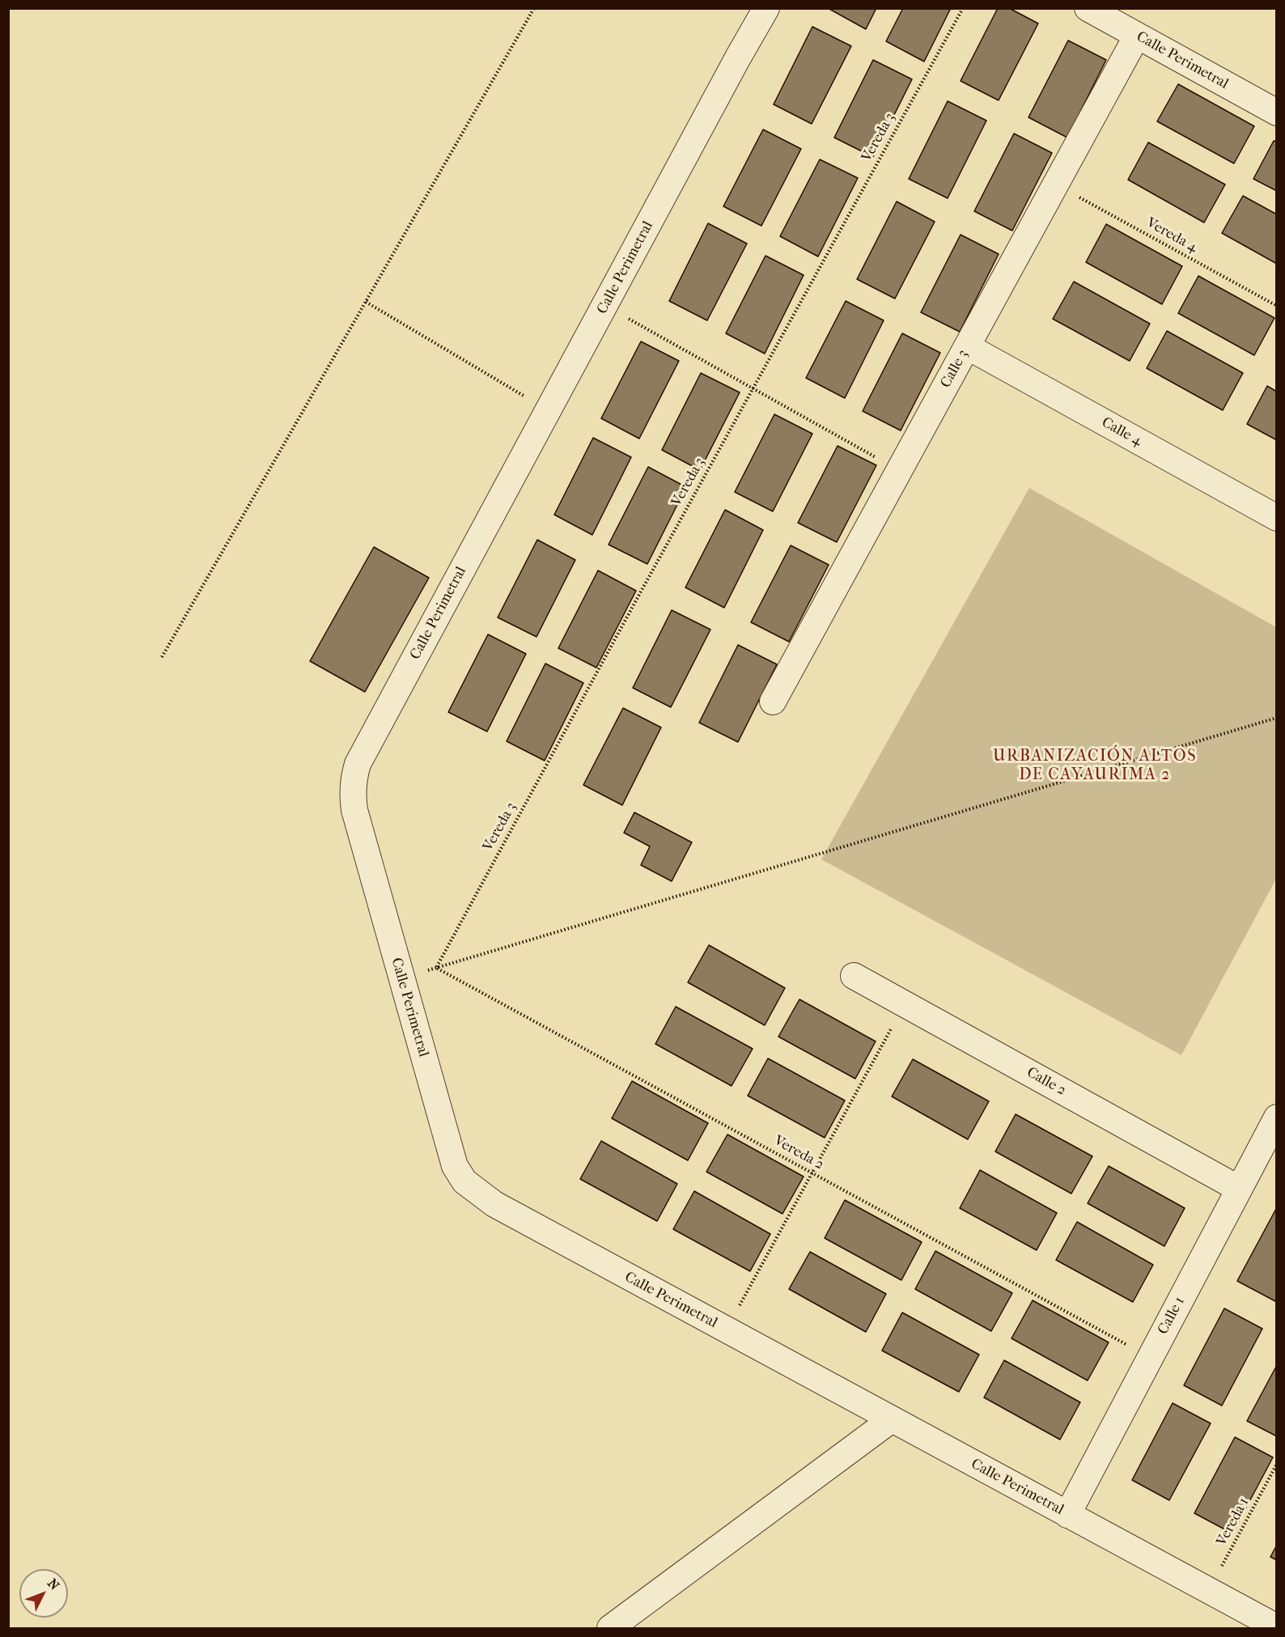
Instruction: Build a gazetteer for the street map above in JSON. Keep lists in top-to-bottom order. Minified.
{"streets":{"street":["Calle Perimetral","Calle 3","Calle 4","Calle 2","Calle 1"],"path":["Vereda 3","Vereda 4","Vereda 2","Vereda 1"]},"crossings":[["Calle Perimetral","Calle 3"],["Calle Perimetral","Calle 1"],["Calle Perimetral","Vereda 1"],["Vereda 3","Vereda 2"],["Vereda 4","Calle 3"],["Calle 3","Calle 4"],["Calle 2","Calle 1"],["Vereda 2","Calle 1"]],"districts":["URBANIZACIÓN ALTOS DE CAYAURIMA 2"],"north":"top right"}
